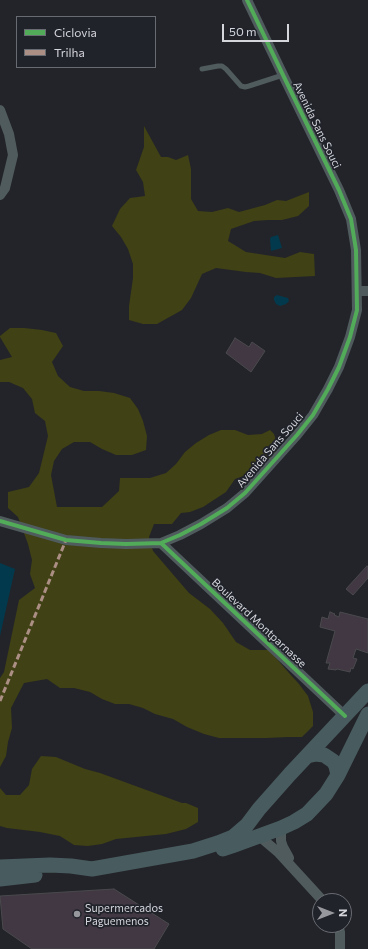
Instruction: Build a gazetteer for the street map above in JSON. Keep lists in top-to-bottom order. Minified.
{"streets":{"street":["Avenida Sans Souci","Boulevard Montparnasse"]},"crossings":[["Avenida Sans Souci","Boulevard Montparnasse"]],"places":["Supermercados Paguemenos"],"legend":["Ciclovia","Trilha"],"scale_bar":"50 m","north":"right"}
